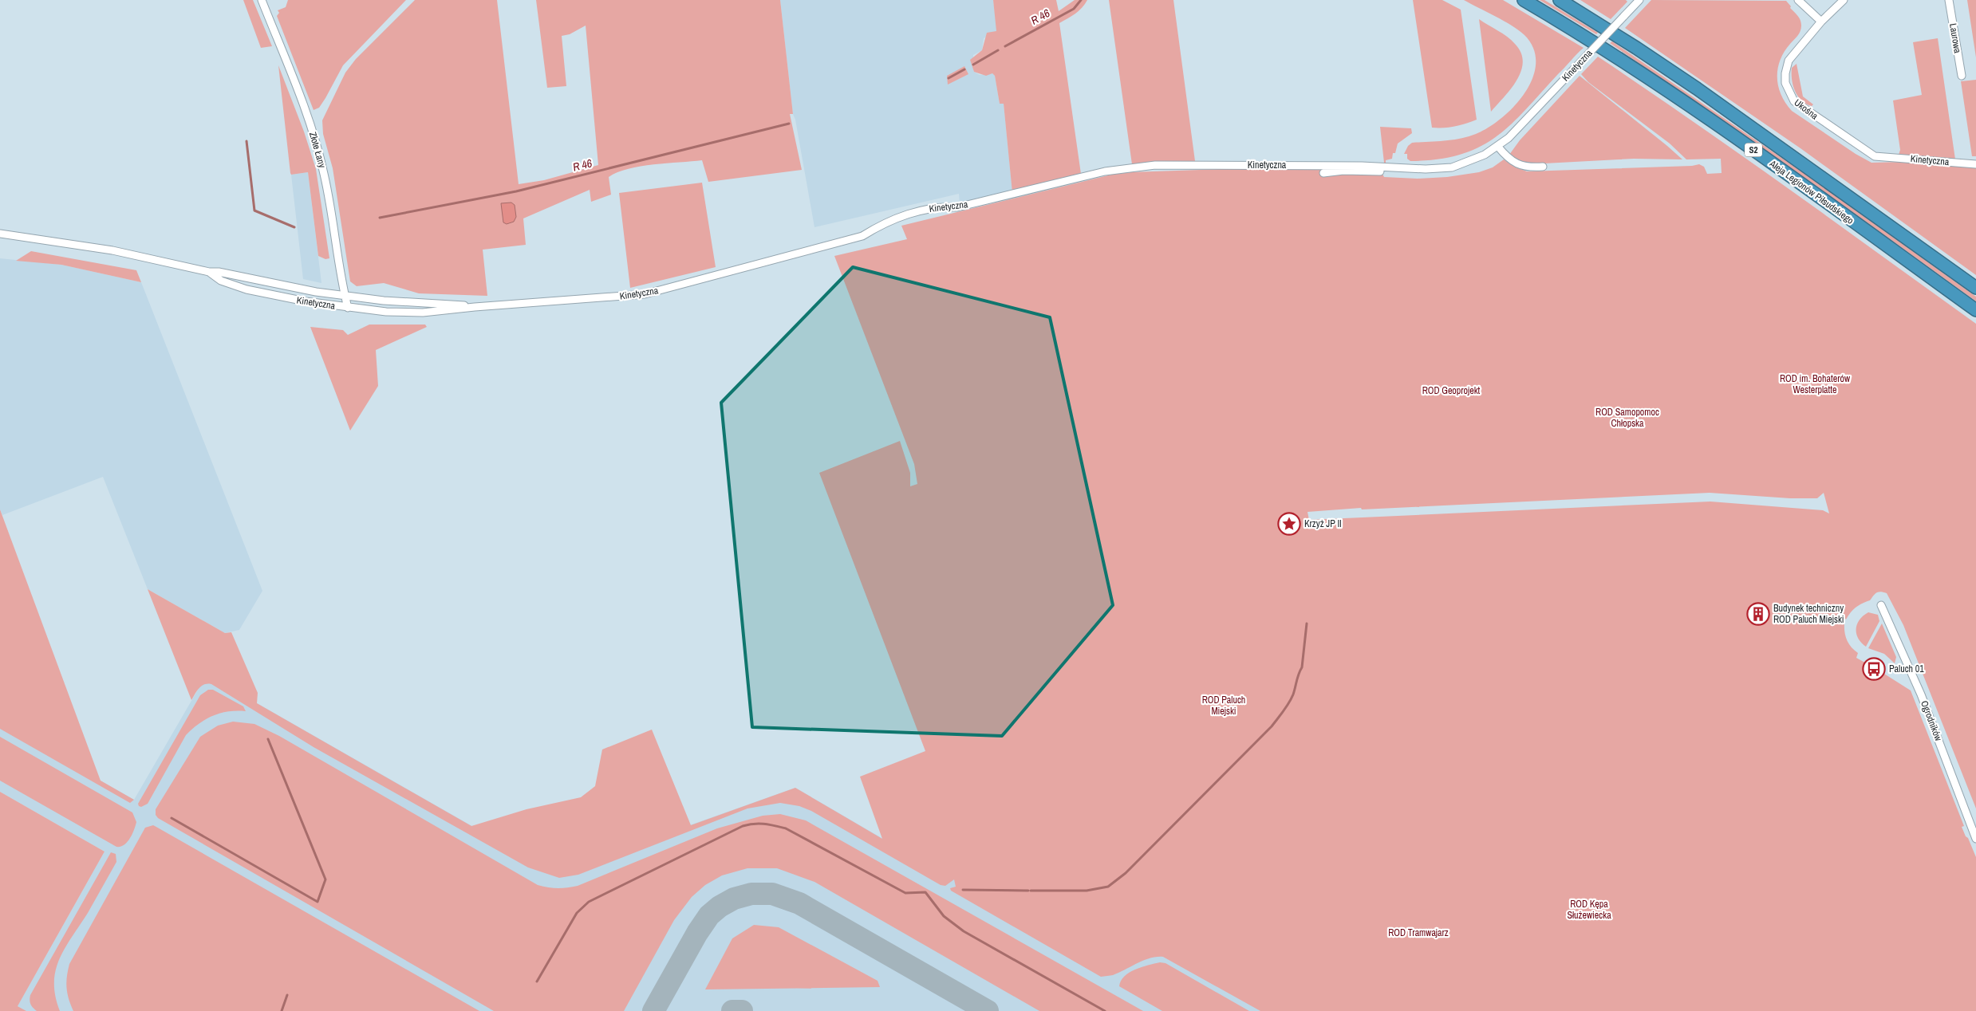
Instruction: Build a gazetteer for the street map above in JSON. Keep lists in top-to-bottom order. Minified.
{"streets":{"highway":["S2","Aleja Legionów Piłsudskiego"],"street":["Laurowa","Kinetyczna","Ukośna","Złote Łany","Ogrodników"]},"crossings":[["Kinetyczna","Ukośna"],["Kinetyczna","Złote Łany"]],"water":["R 46"],"parks":["ROD im. Bohaterów Westerplatte","ROD Geoprojekt","ROD Samopomoc Chłopska","ROD Paluch Miejski","ROD Kępa Służewiecka","ROD Tramwajarz"],"places":{"place":["Krzyż JP II"],"building":["Budynek techniczny ROD Paluch Miejski"],"bus stop":["Paluch 01"]}}
